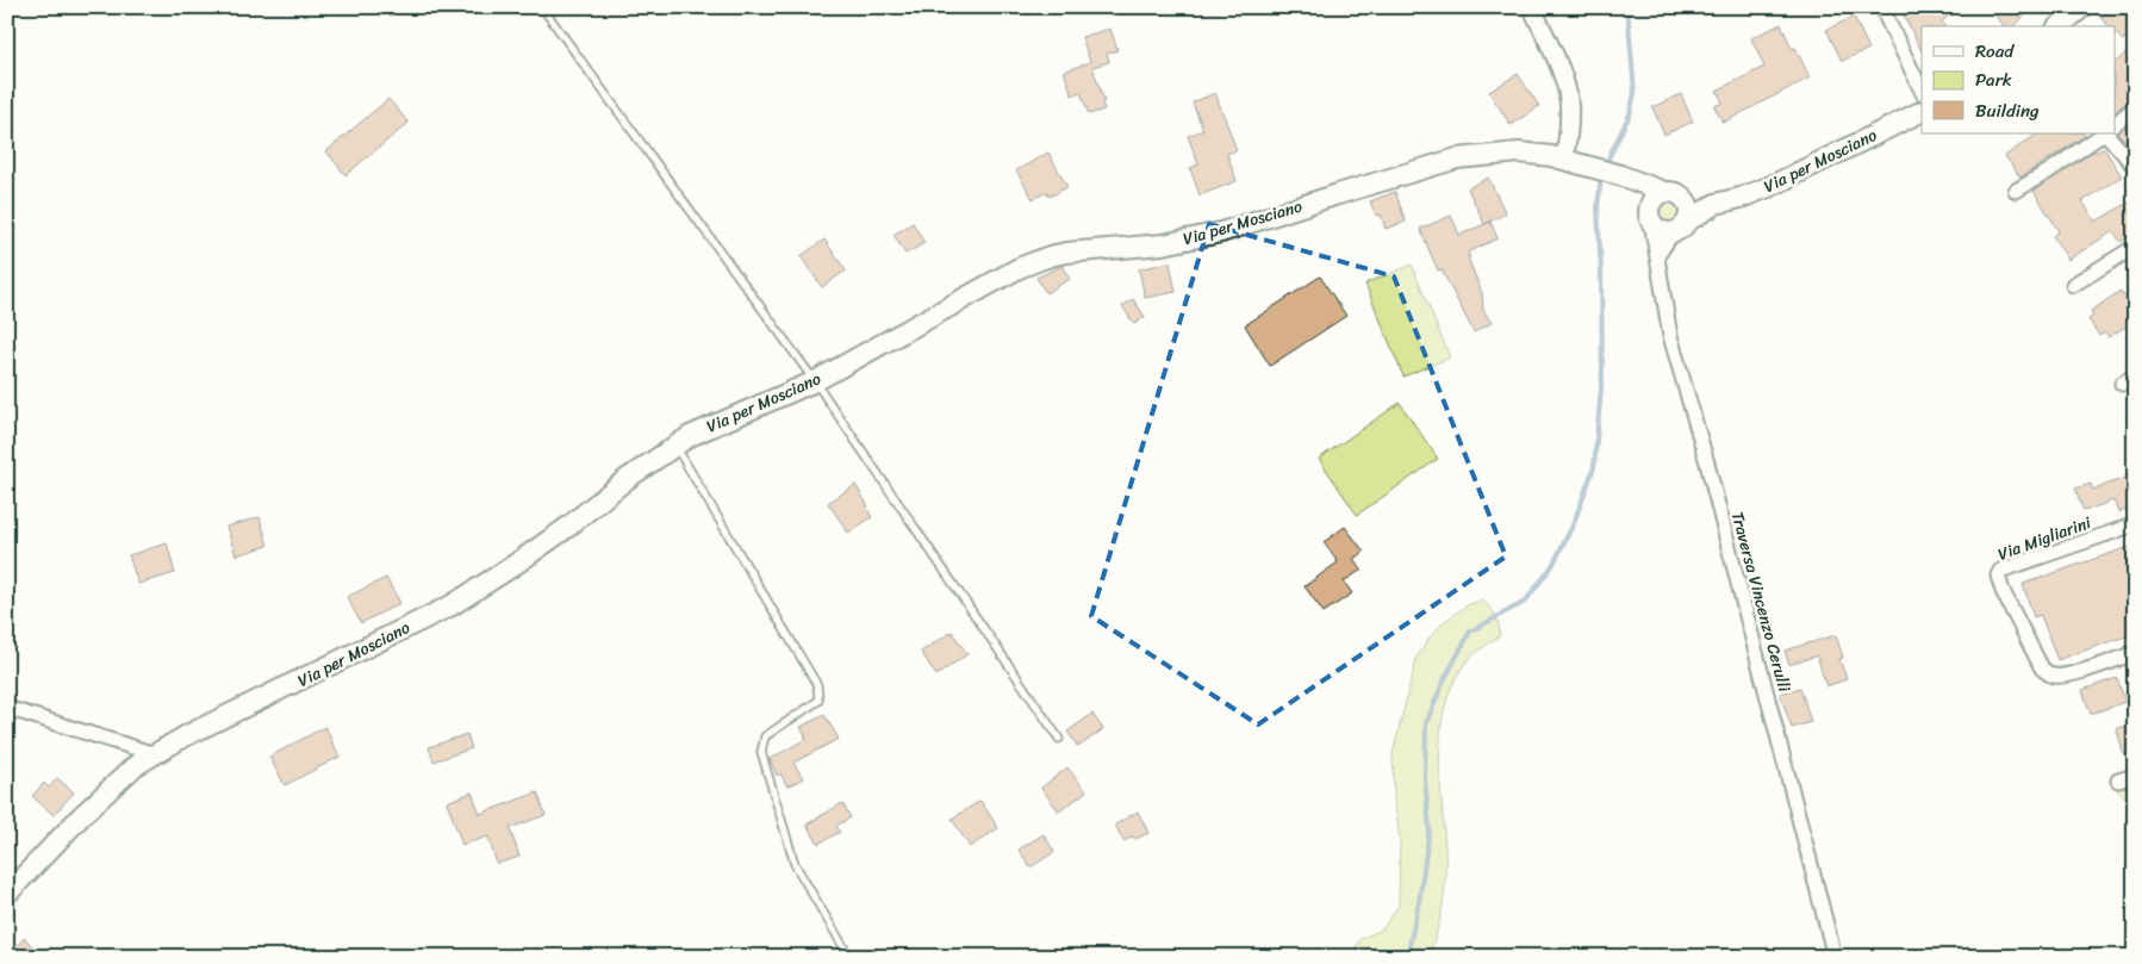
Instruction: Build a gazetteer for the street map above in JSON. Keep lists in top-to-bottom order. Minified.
{"streets":{"main road":["Via per Mosciano"],"street":["Via Migliarini","Traversa Vincenzo Cerulli"]},"crossings":[["Via per Mosciano","Traversa Vincenzo Cerulli"]],"legend":["Road","Park","Building"]}
